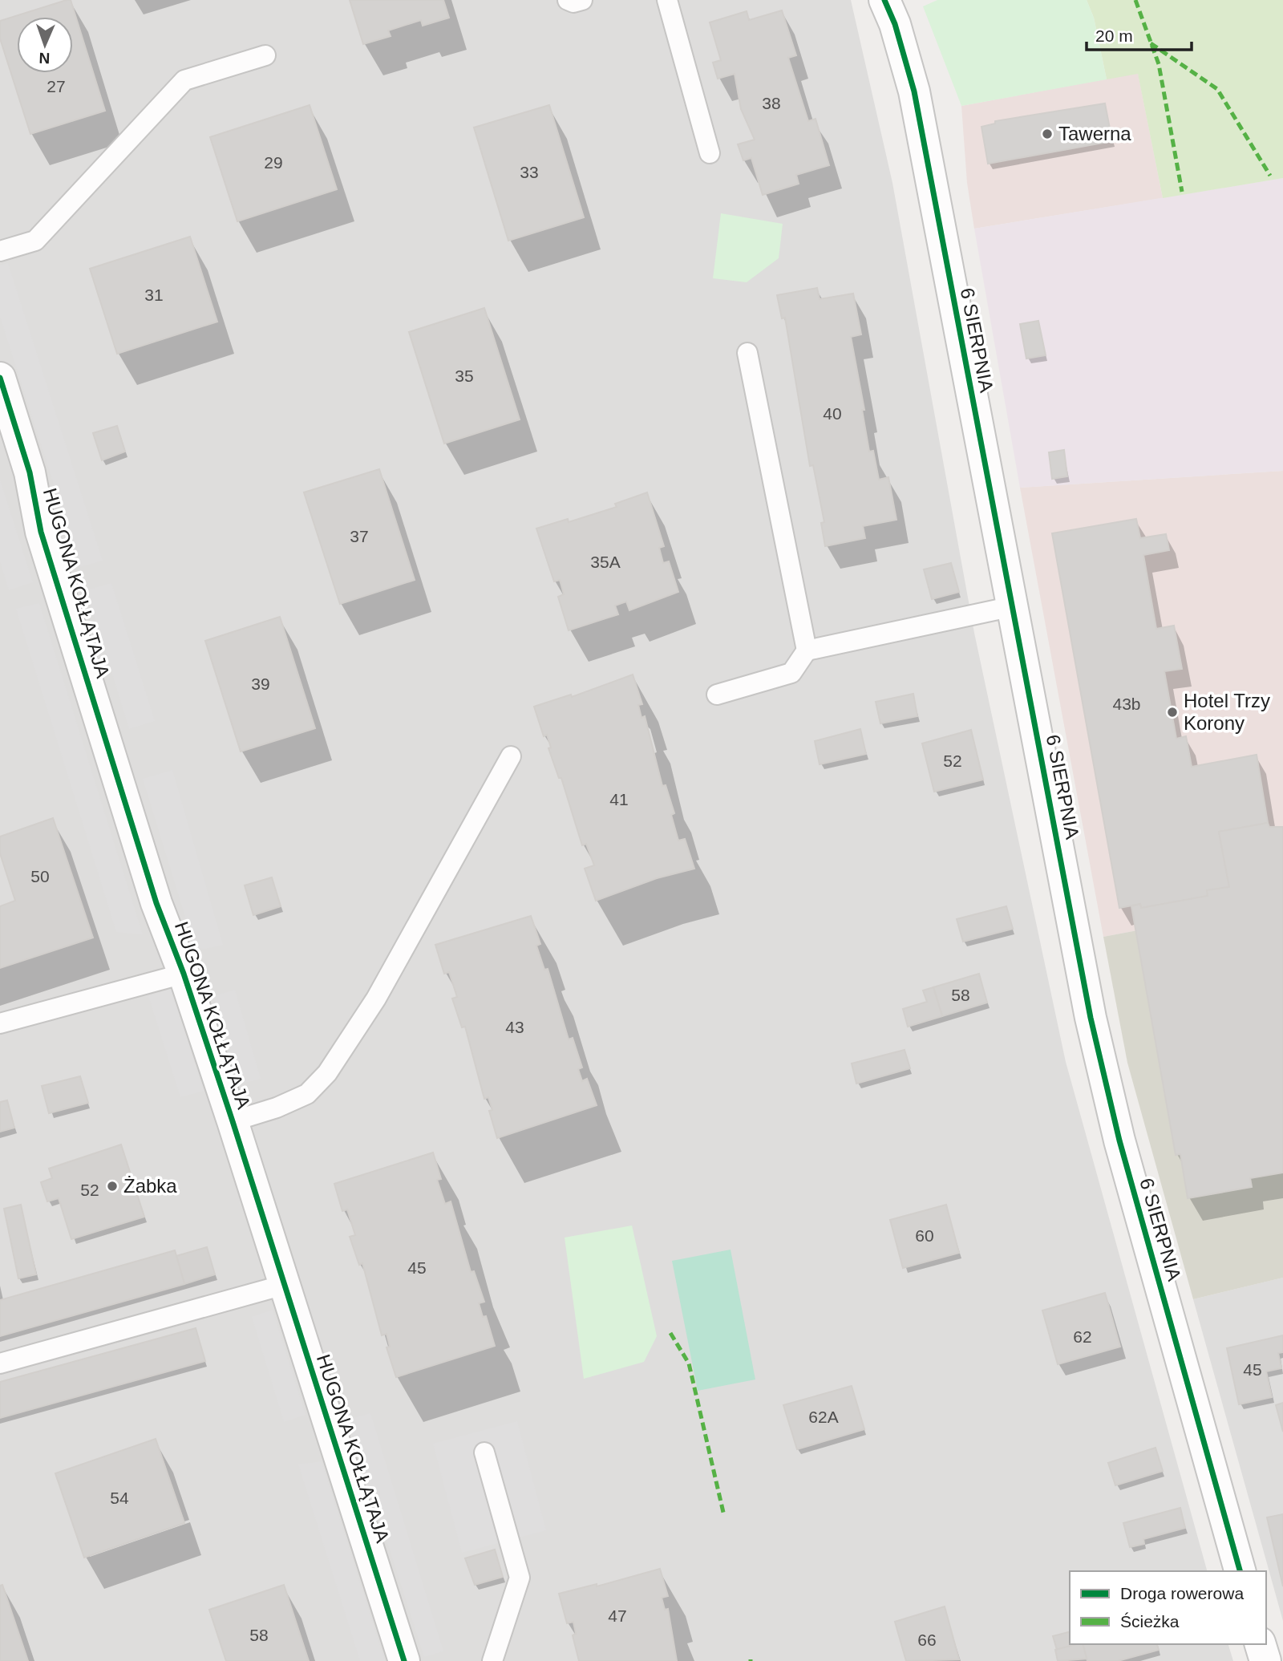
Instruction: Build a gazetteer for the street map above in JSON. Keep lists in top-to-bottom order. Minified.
{"streets":{"street":["6 SIERPNIA","HUGONA KOŁŁĄTAJA"]},"places":["Tawerna","Hotel Trzy Korony","Żabka"],"house_numbers":["27","38","29","33","31","35","40","37","35A","39","43b","52","41","50","58","43","52","60","45","62","45","62A","54","47","58","66"],"legend":["Droga rowerowa","Ścieżka"],"scale_bar":"20 m","north":"bottom"}
